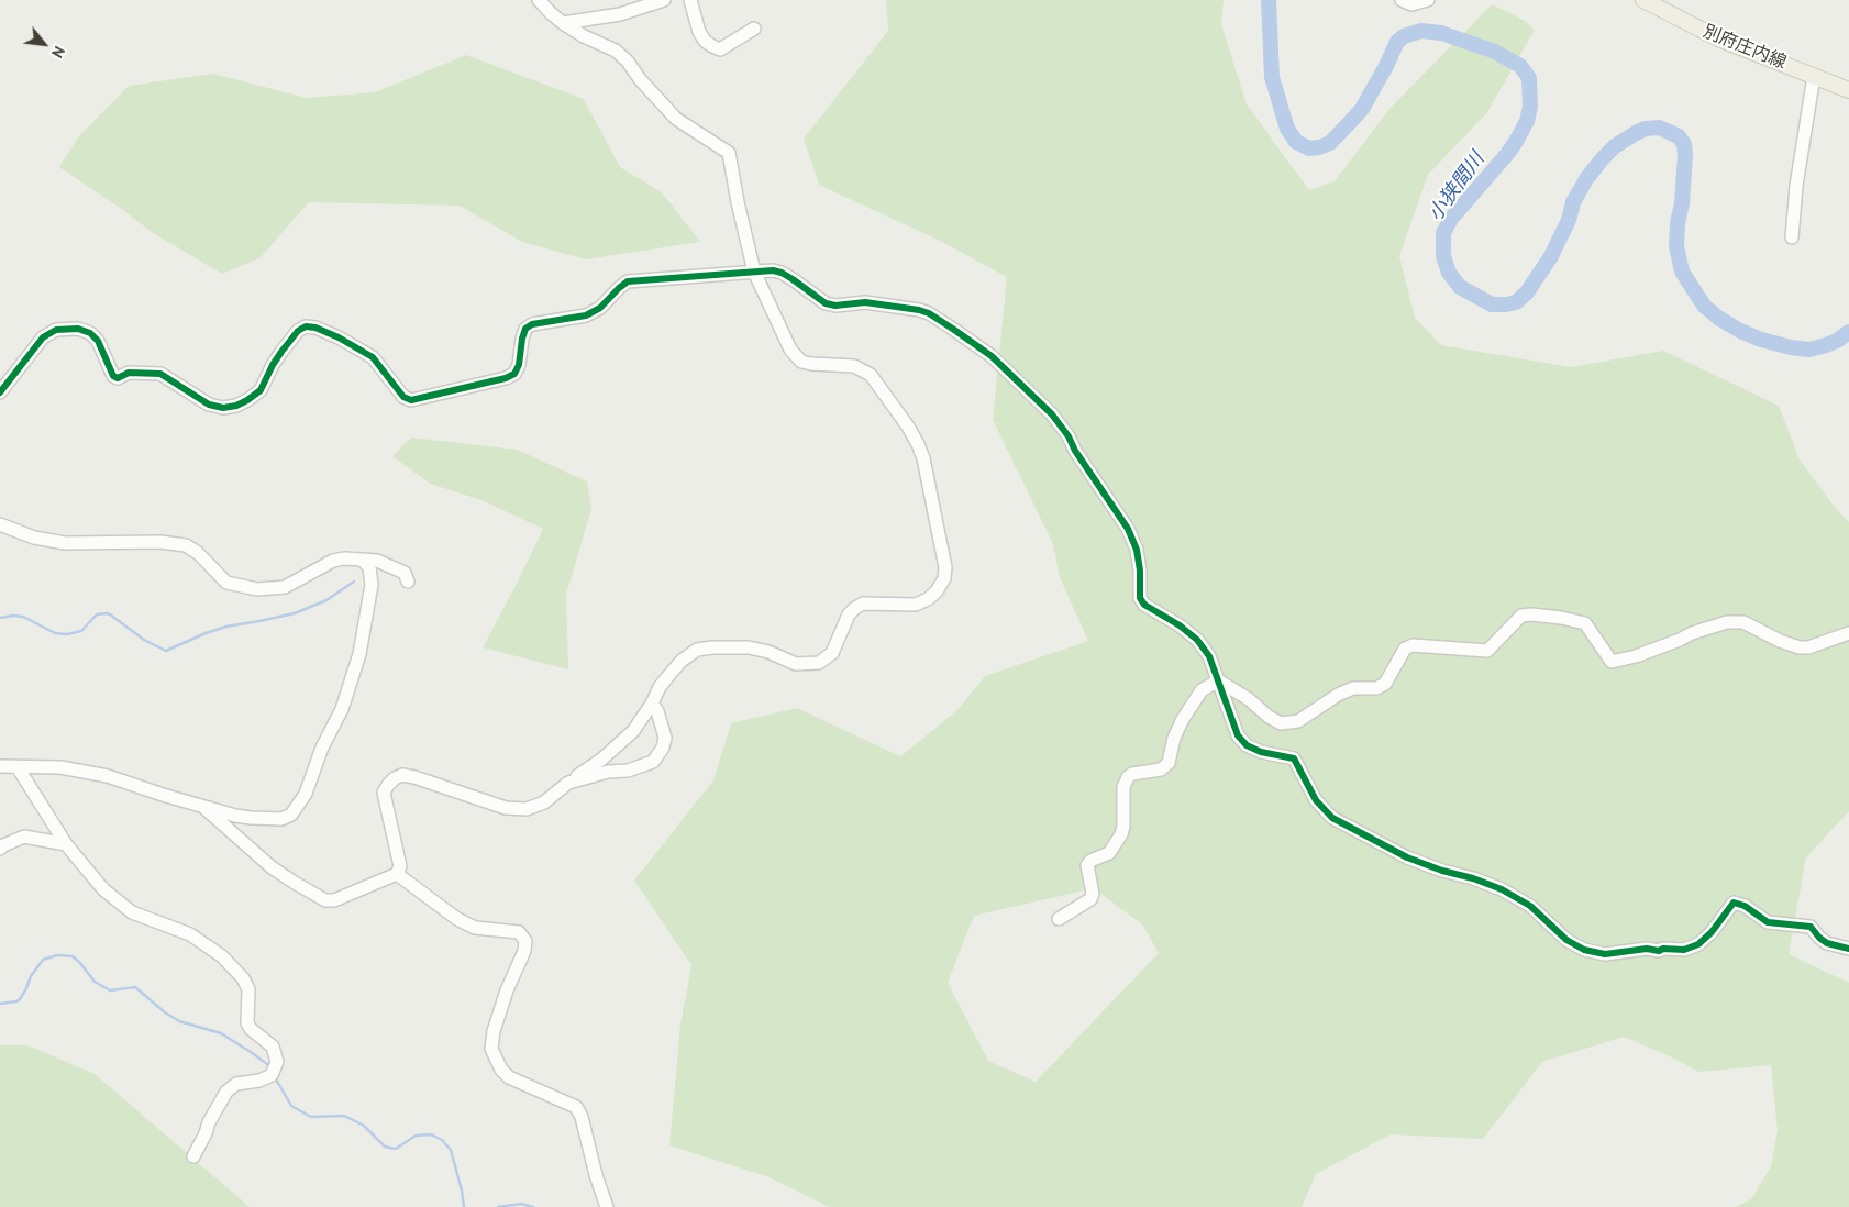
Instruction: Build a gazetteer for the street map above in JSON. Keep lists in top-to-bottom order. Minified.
{"streets":{"main road":["別府庄内線"]},"water":["小狭間川"],"north":"bottom right"}
